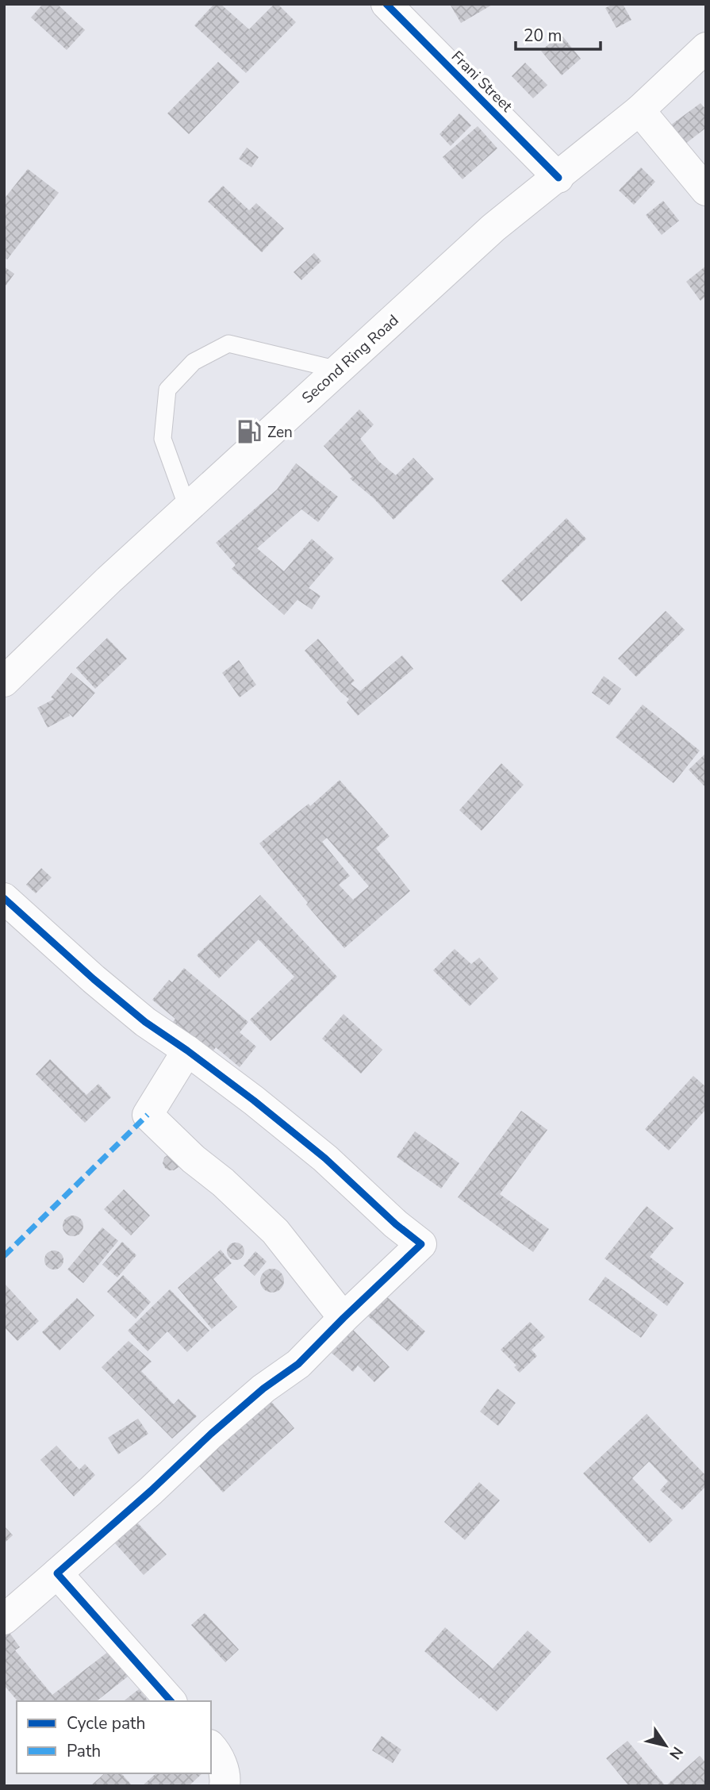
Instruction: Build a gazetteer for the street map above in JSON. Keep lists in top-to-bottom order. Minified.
{"streets":{"street":["Frani Street","Second Ring Road"]},"crossings":[["Frani Street","Second Ring Road"]],"places":{"fuel station":["Zen"]},"legend":["Cycle path","Path"],"scale_bar":"20 m","north":"bottom right"}
